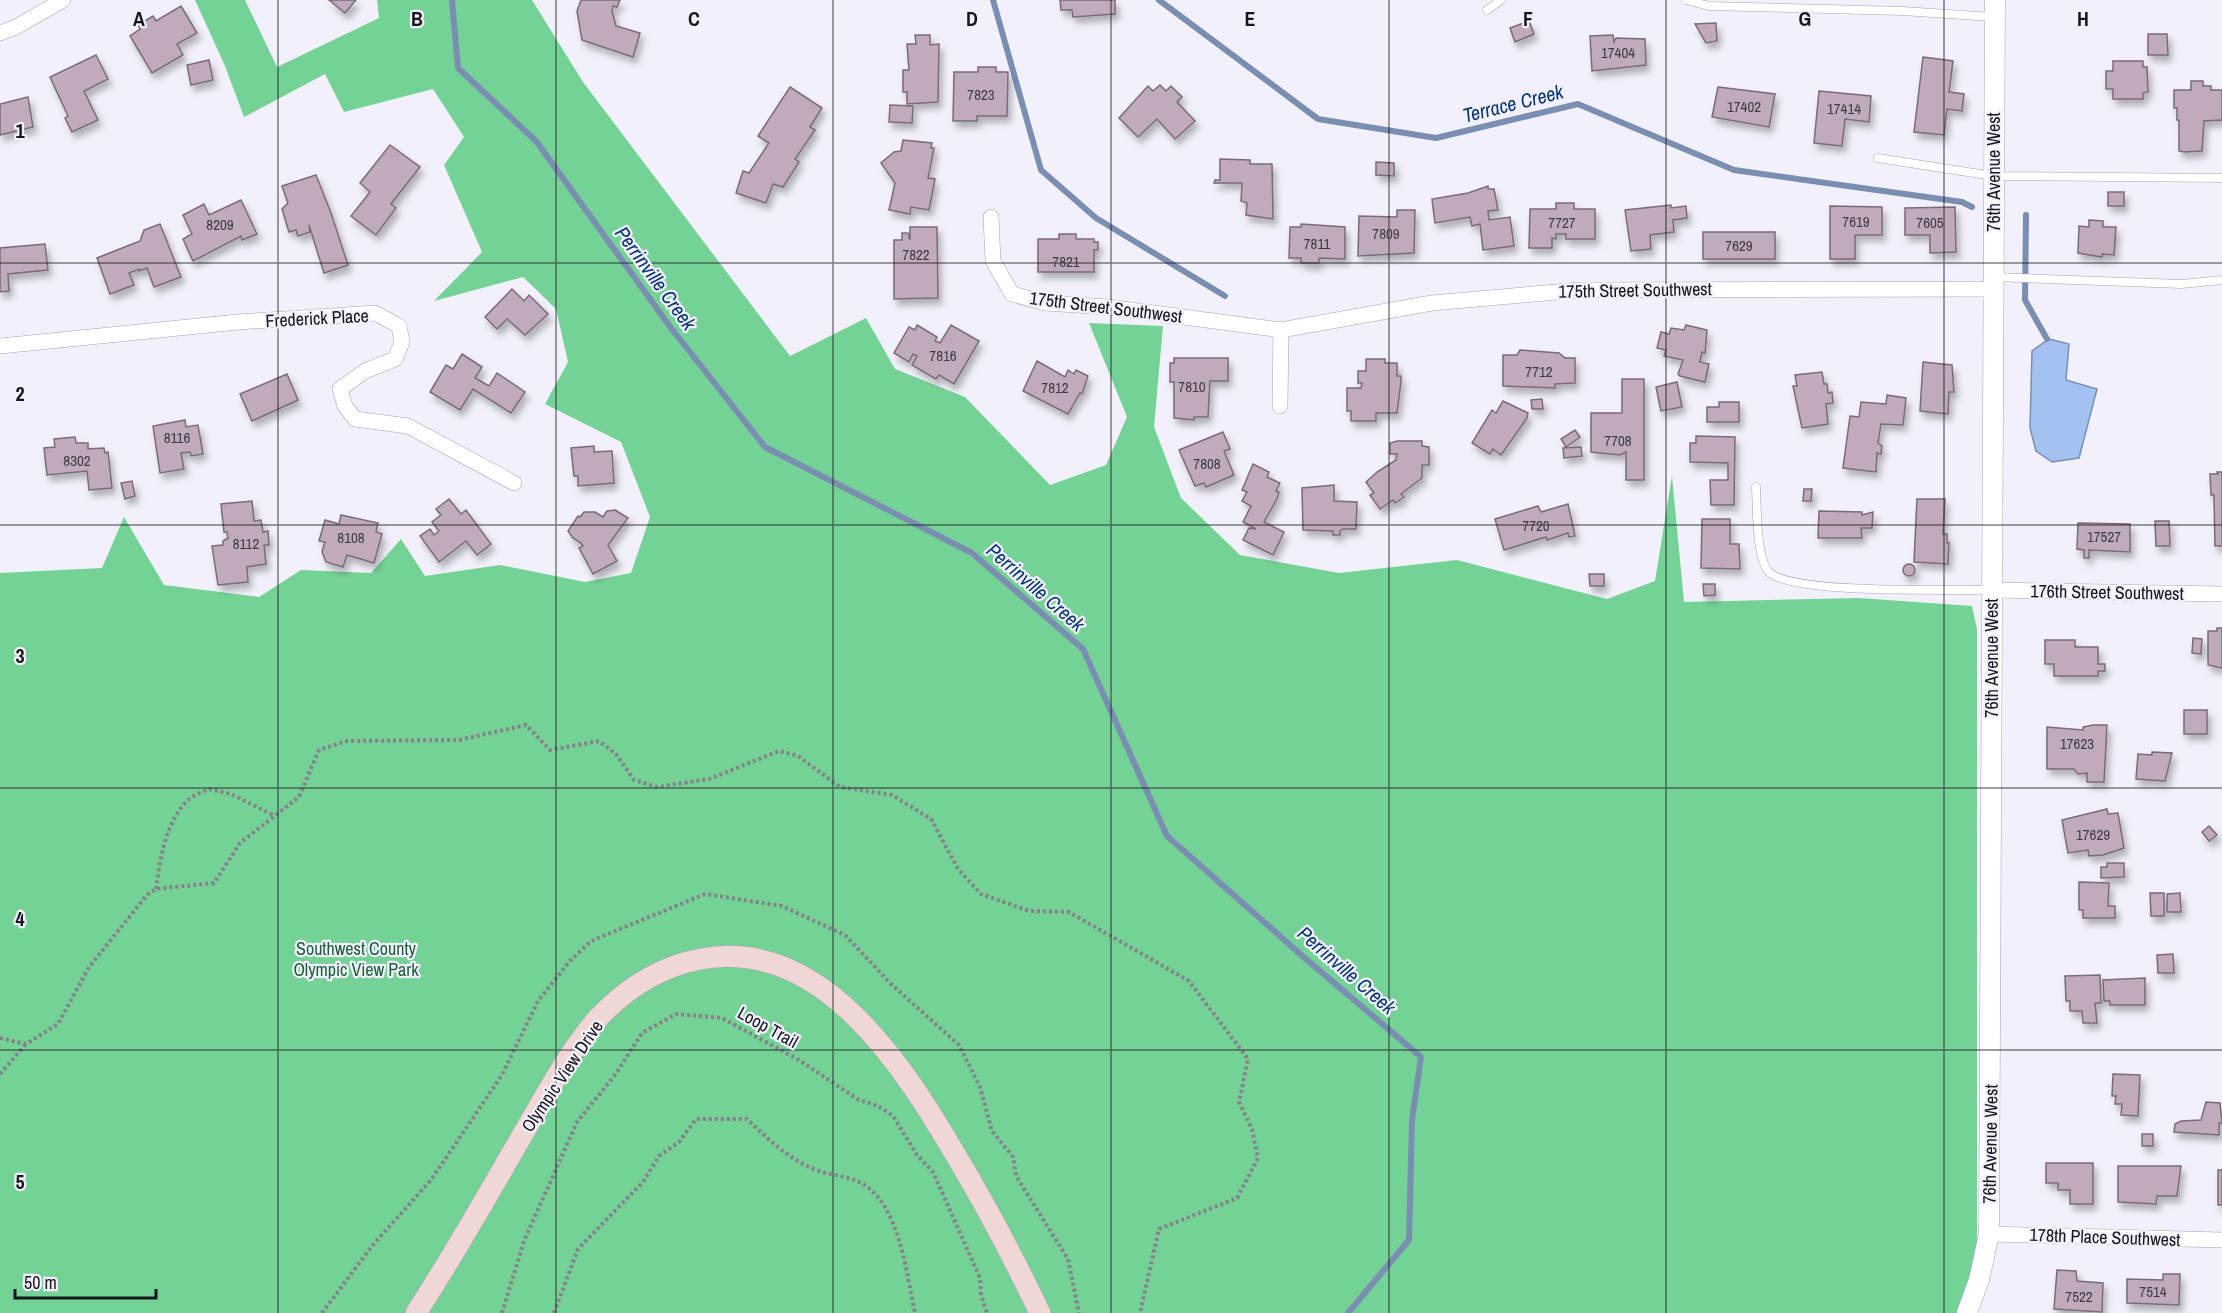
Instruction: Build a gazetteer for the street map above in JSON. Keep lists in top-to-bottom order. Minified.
{"streets":{"main road":["Olympic View Drive"],"street":["76th Avenue West","175th Street Southwest","Frederick Place","176th Street Southwest","178th Place Southwest"],"path":["Loop Trail"]},"crossings":[["76th Avenue West","175th Street Southwest"],["76th Avenue West","176th Street Southwest"],["76th Avenue West","178th Place Southwest"]],"water":["Terrace Creek","Perrinville Creek"],"parks":["Southwest County Olympic View Park"],"house_numbers":["17404","7823","17402","17414","7619","7727","7605","8209","7809","7811","7629","7822","7821","7816","7712","7810","7812","8116","7708","8302","7808","7720","17527","8108","8112","17623","17629","7514","7522"],"scale_bar":"50 m","grid":{"columns":["A","B","C","D","E","F","G","H"],"rows":["1","2","3","4","5"]}}
